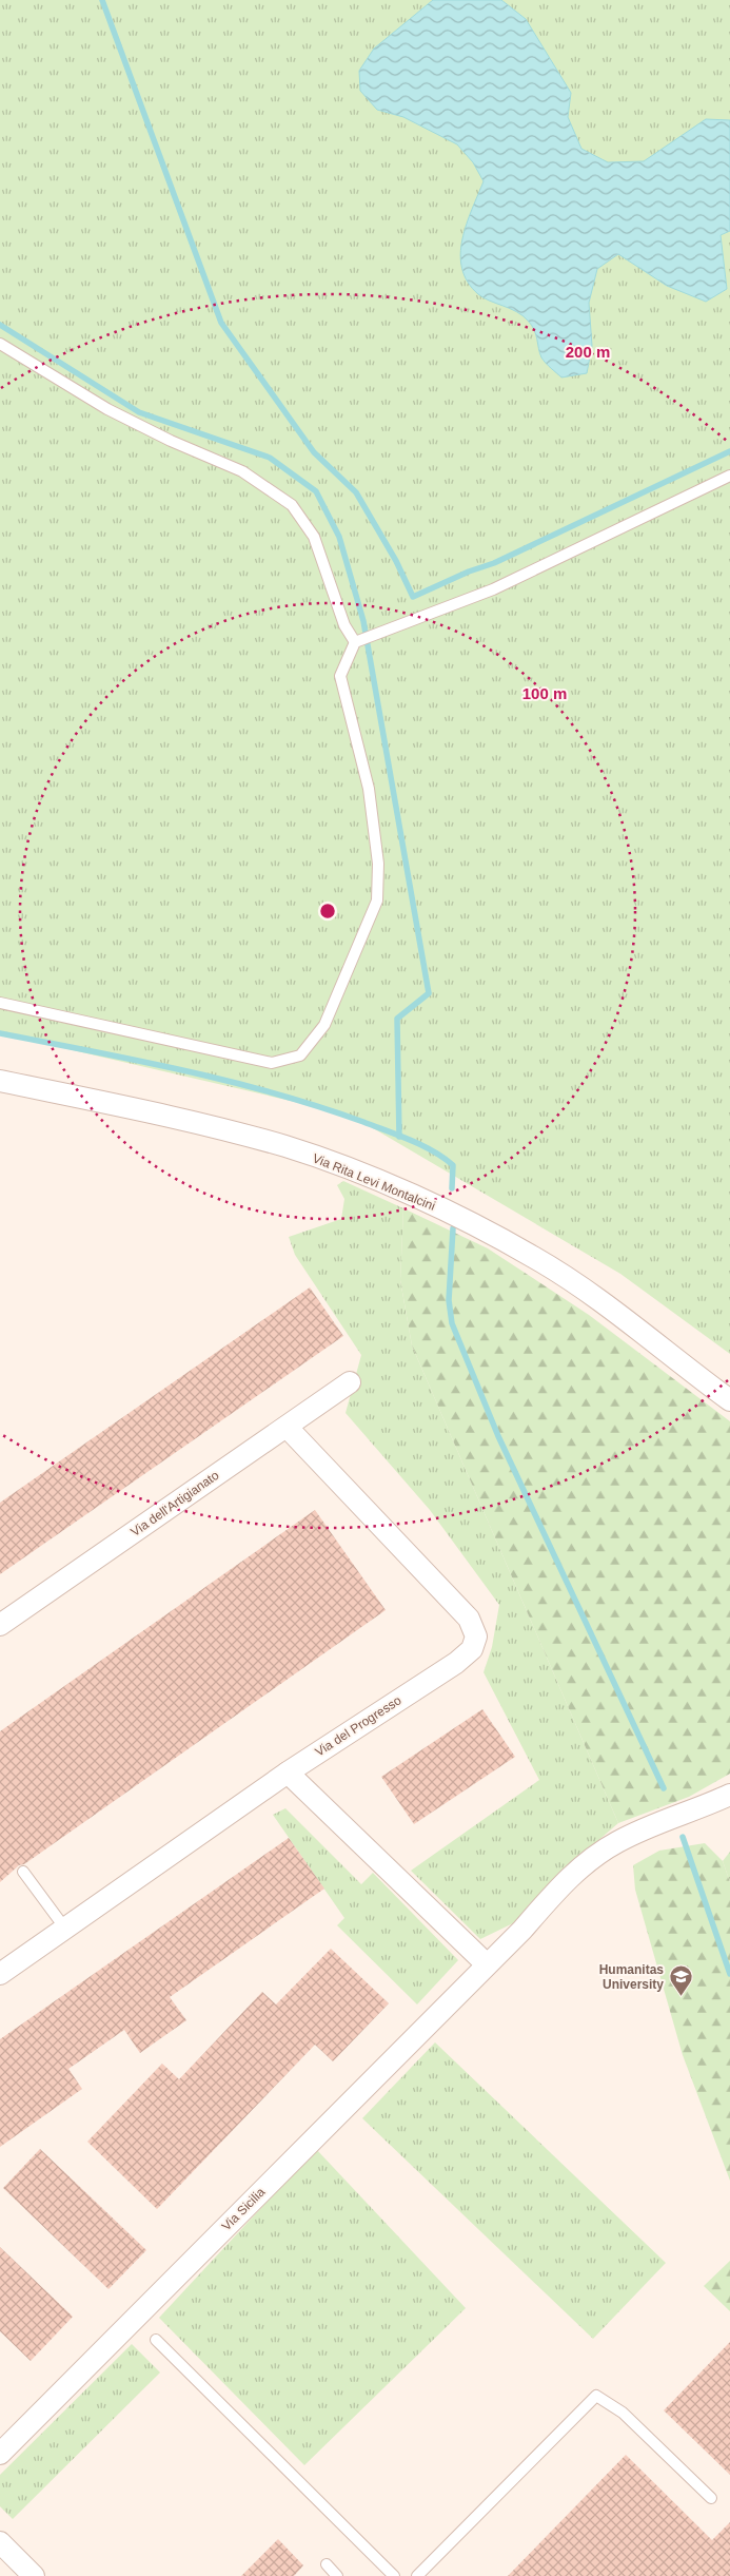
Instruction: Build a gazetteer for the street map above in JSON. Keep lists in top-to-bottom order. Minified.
{"streets":{"street":["Via Rita Levi Montalcini","Via dell'Artigianato","Via del Progresso","Via Sicilia"]},"crossings":[["Via dell'Artigianato","Via del Progresso"]],"places":{"school or university":["Humanitas University"]},"rings":["200 m","100 m"]}
